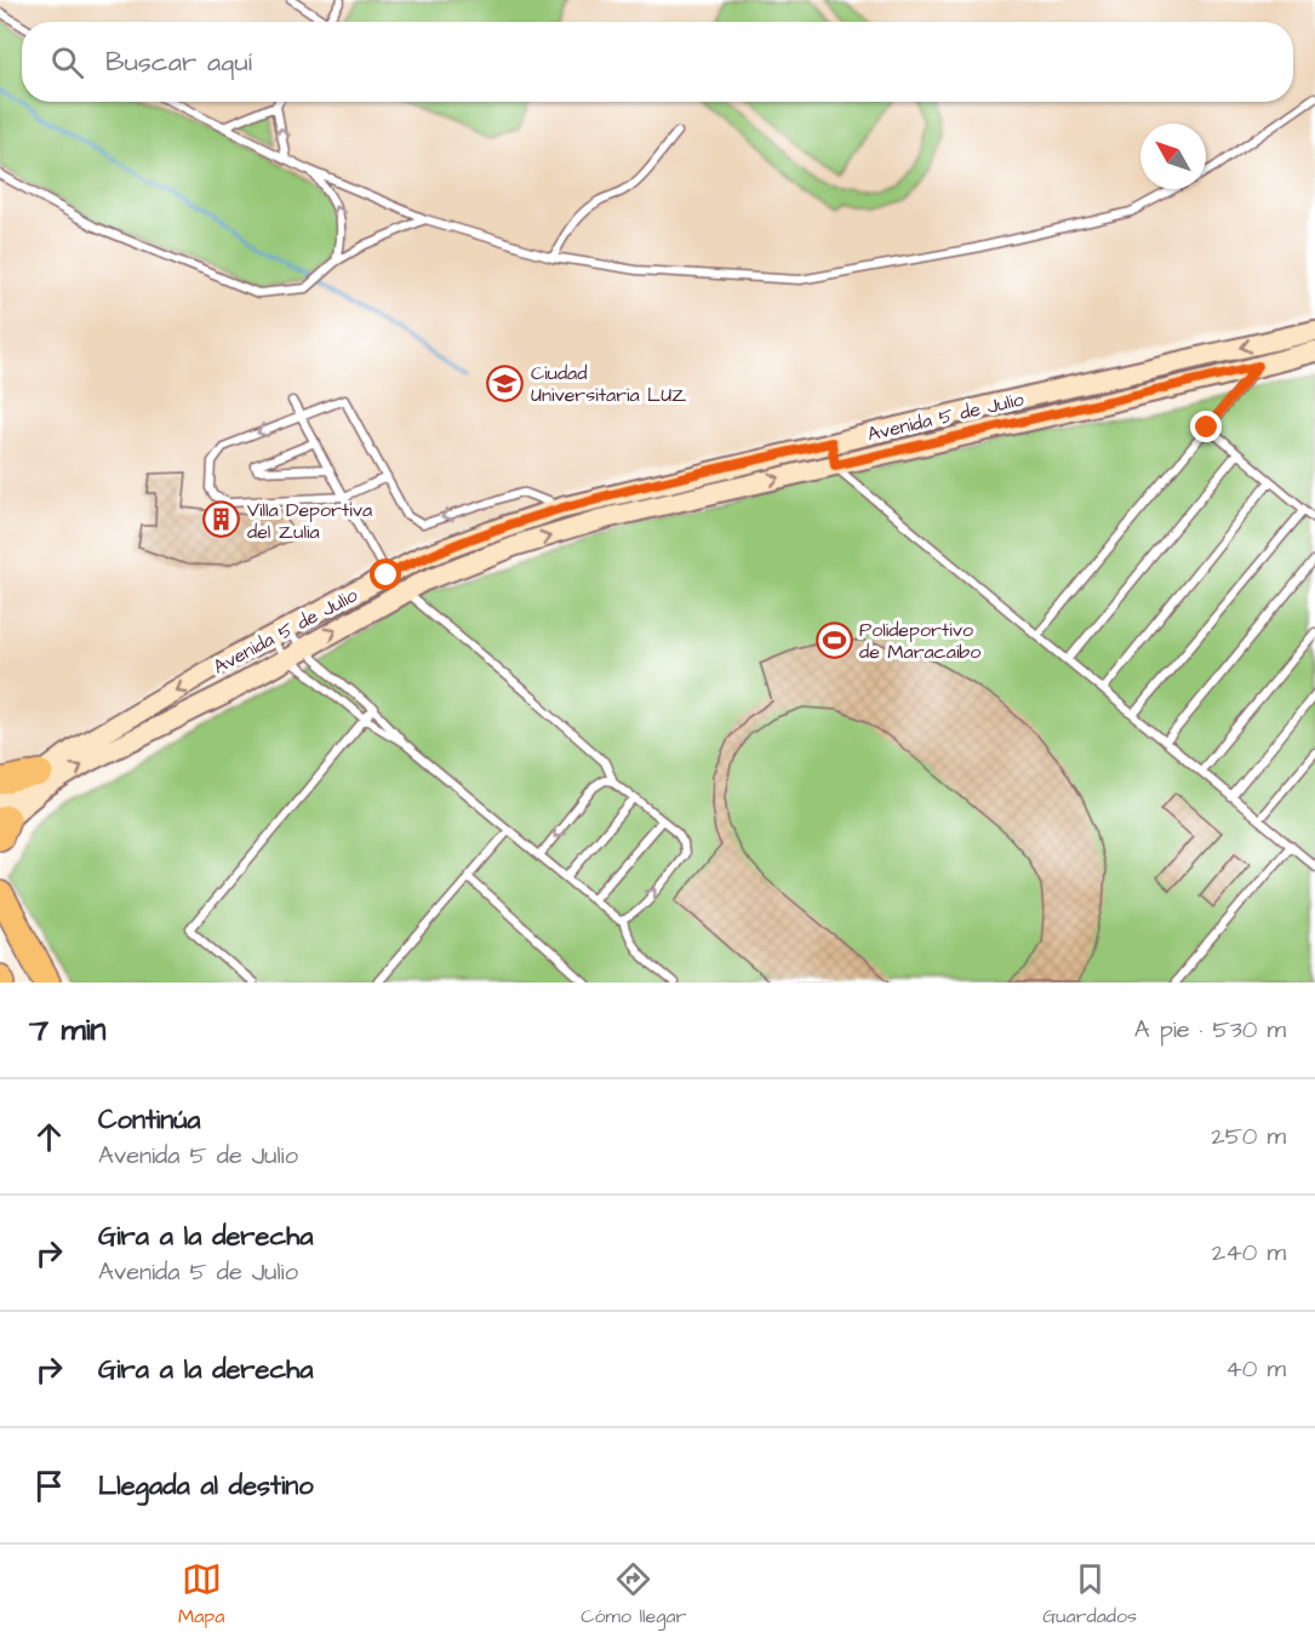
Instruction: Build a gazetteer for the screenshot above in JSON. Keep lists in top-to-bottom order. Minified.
{"streets":{"main road":["Avenida 5 de Julio"]},"places":{"school or university":["Ciudad Universitaria LUZ"],"building":["Villa Deportiva del Zulia"],"sports":["Polideportivo de Maracaibo"]},"north":"top left","page":{"search":"Buscar aquí","heading":["7 min","A pie · 530 m"],"list":[["Continúa","Avenida 5 de Julio","250 m"],["Gira a la derecha","Avenida 5 de Julio","240 m"],["Gira a la derecha","40 m"],"Llegada al destino"],"nav":["Mapa","Cómo llegar","Guardados"]}}
